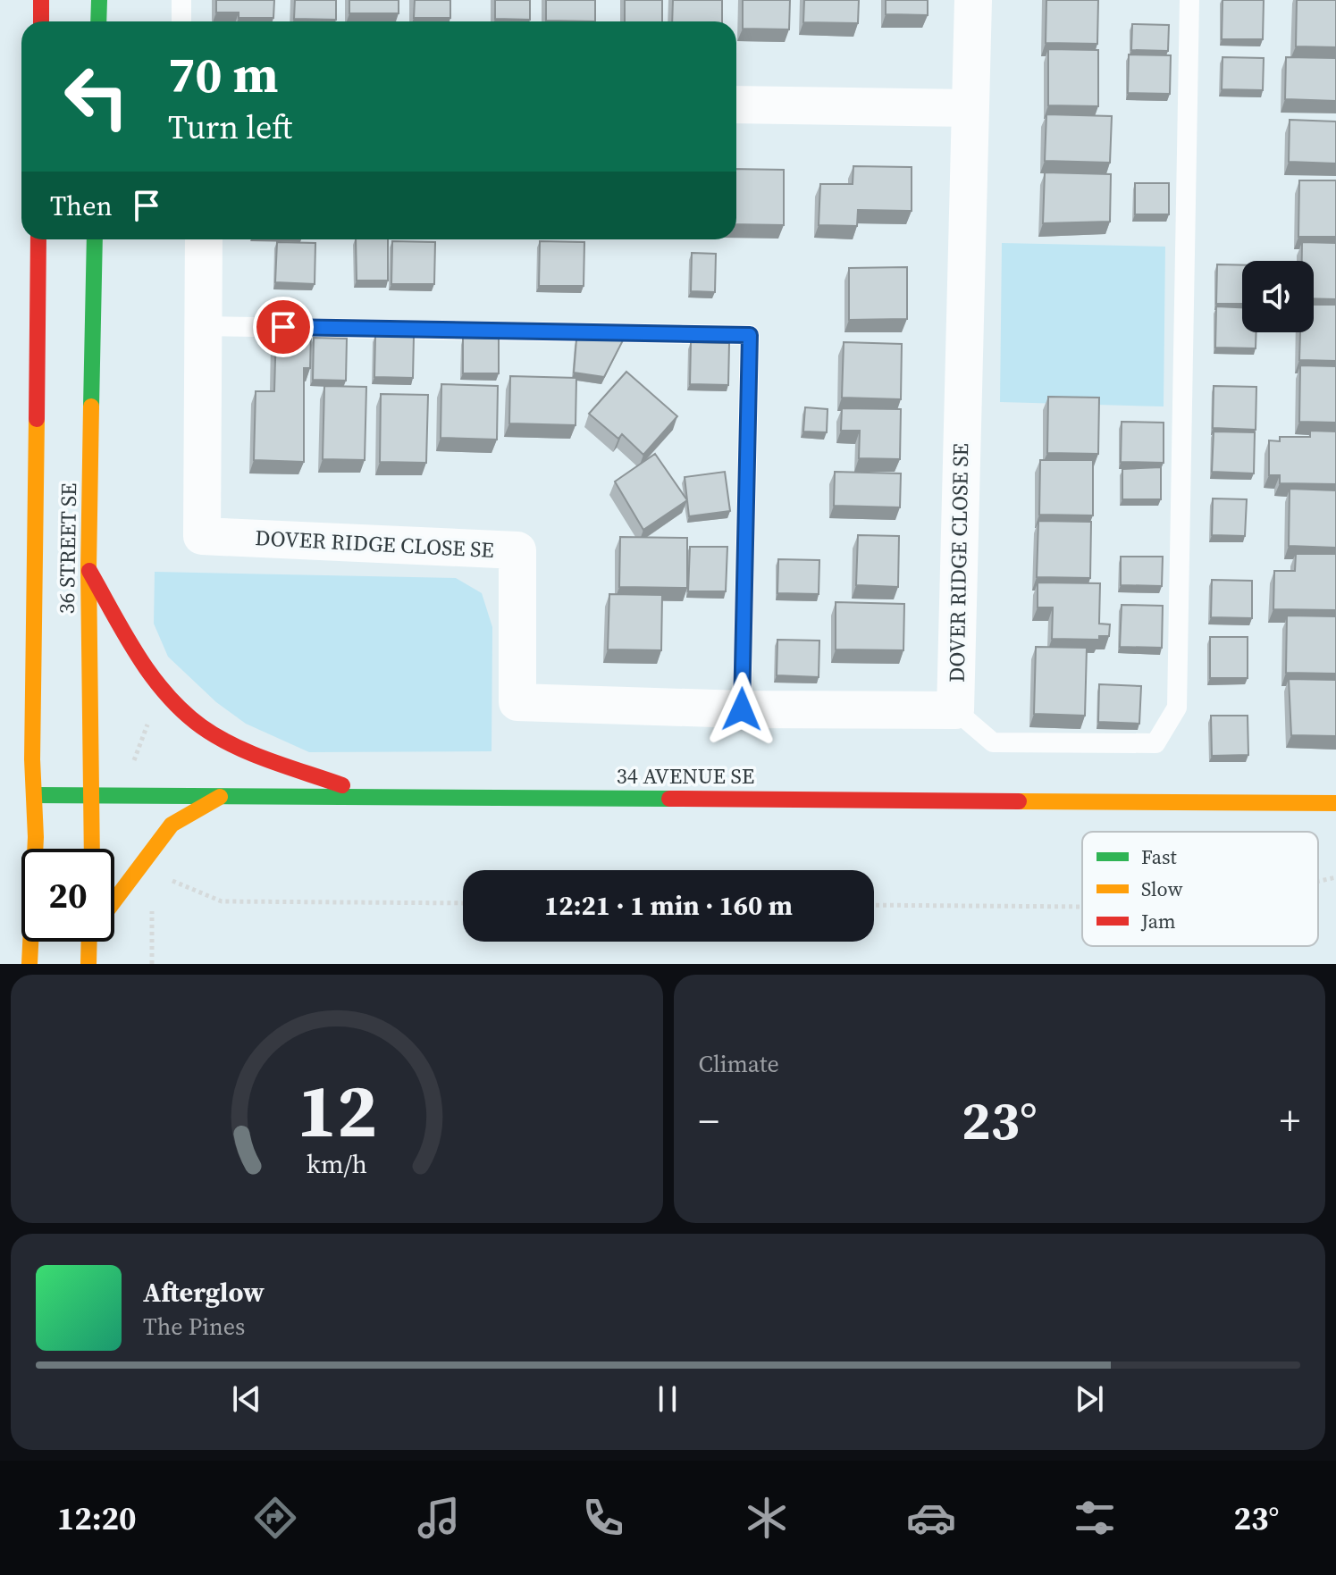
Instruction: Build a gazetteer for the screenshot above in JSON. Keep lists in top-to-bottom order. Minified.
{"streets":{"street":["DOVER RIDGE CLOSE SE","36 STREET SE","34 AVENUE SE"]},"crossings":[["36 STREET SE","34 AVENUE SE"]],"legend":["Fast","Slow","Jam"],"page":{"turn":["70 m","Turn left"],"then":"Then","limit":"20","trip":"12:21 · 1 min · 160 m","tile":"Climate","heat":["−","23°","+"],"song":["Afterglow","The Pines"],"tabs":["12:20","23°"],"gauge":["12","km/h"]}}
